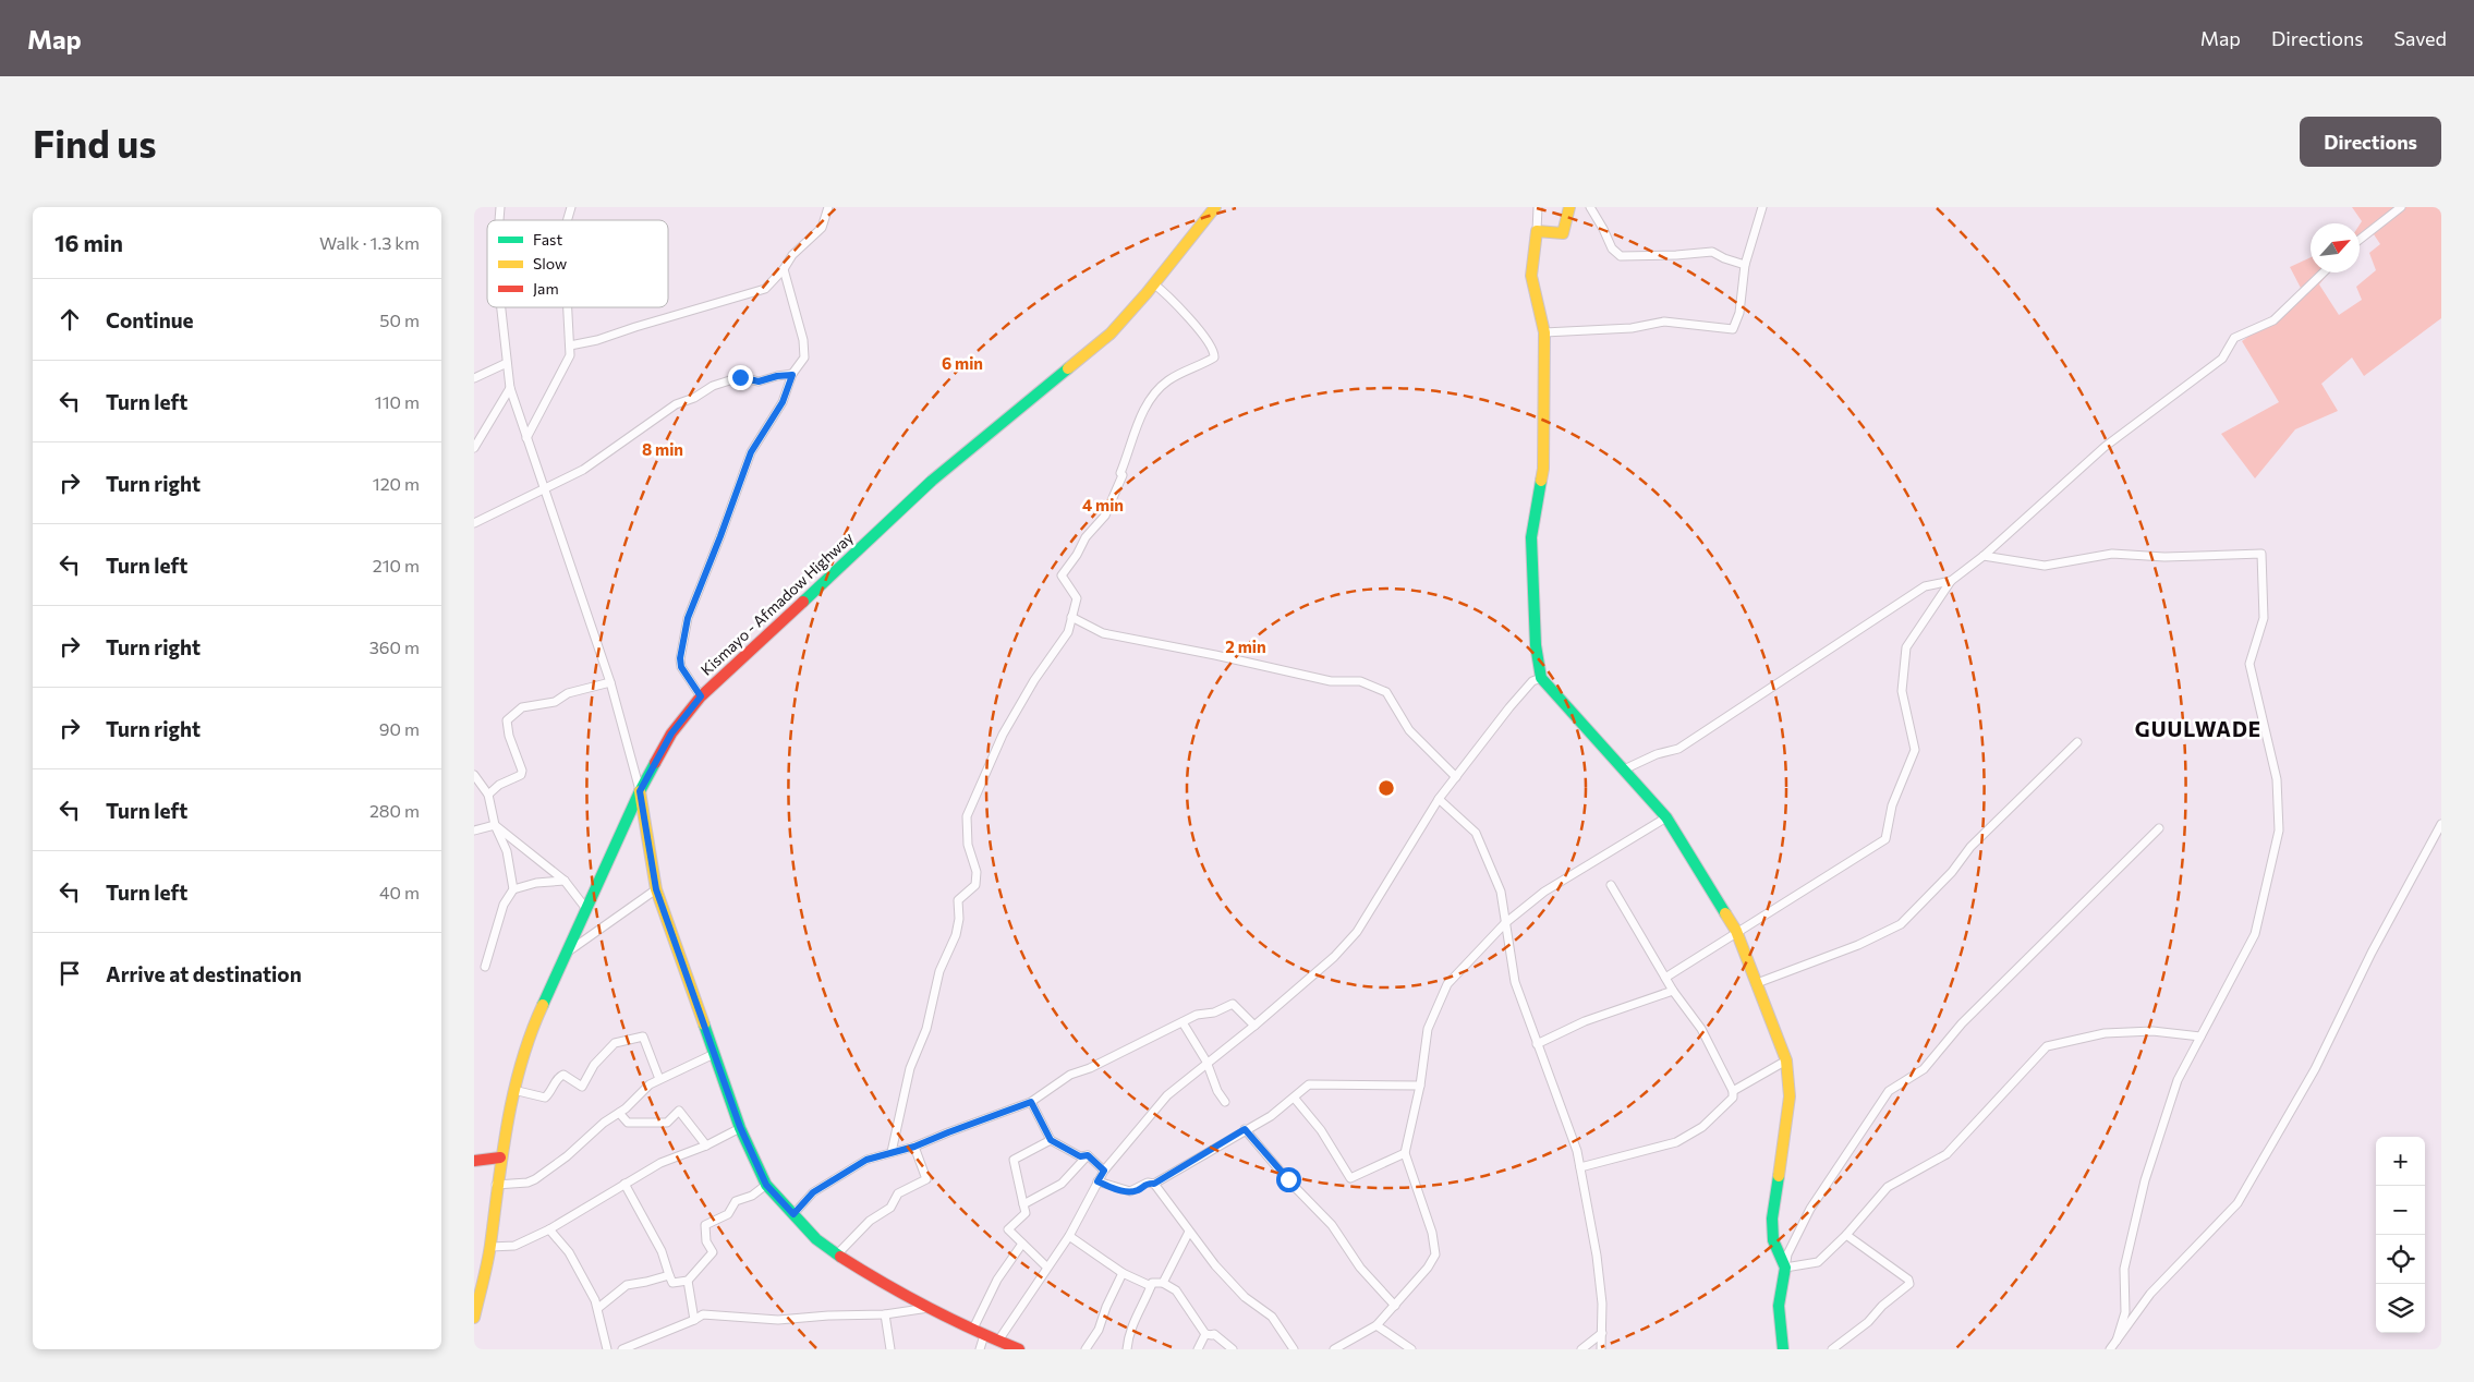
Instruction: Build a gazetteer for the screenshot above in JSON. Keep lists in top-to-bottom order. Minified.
{"streets":{"street":["Kismayo - Afmadow Highway"]},"districts":["GUULWADE"],"legend":["Fast","Slow","Jam"],"north":"top right","page":{"header":"Map","nav":["Map","Directions","Saved"],"buttons":"Directions","title":"Find us","heading":["16 min","Walk · 1.3 km"],"list":[["Continue","50 m"],["Turn left","110 m"],["Turn right","120 m"],["Turn left","210 m"],["Turn right","360 m"],["Turn right","90 m"],["Turn left","280 m"],["Turn left","40 m"],"Arrive at destination"],"map_buttons":["+","−"]},"rings":["6 min","8 min","4 min","2 min"]}
